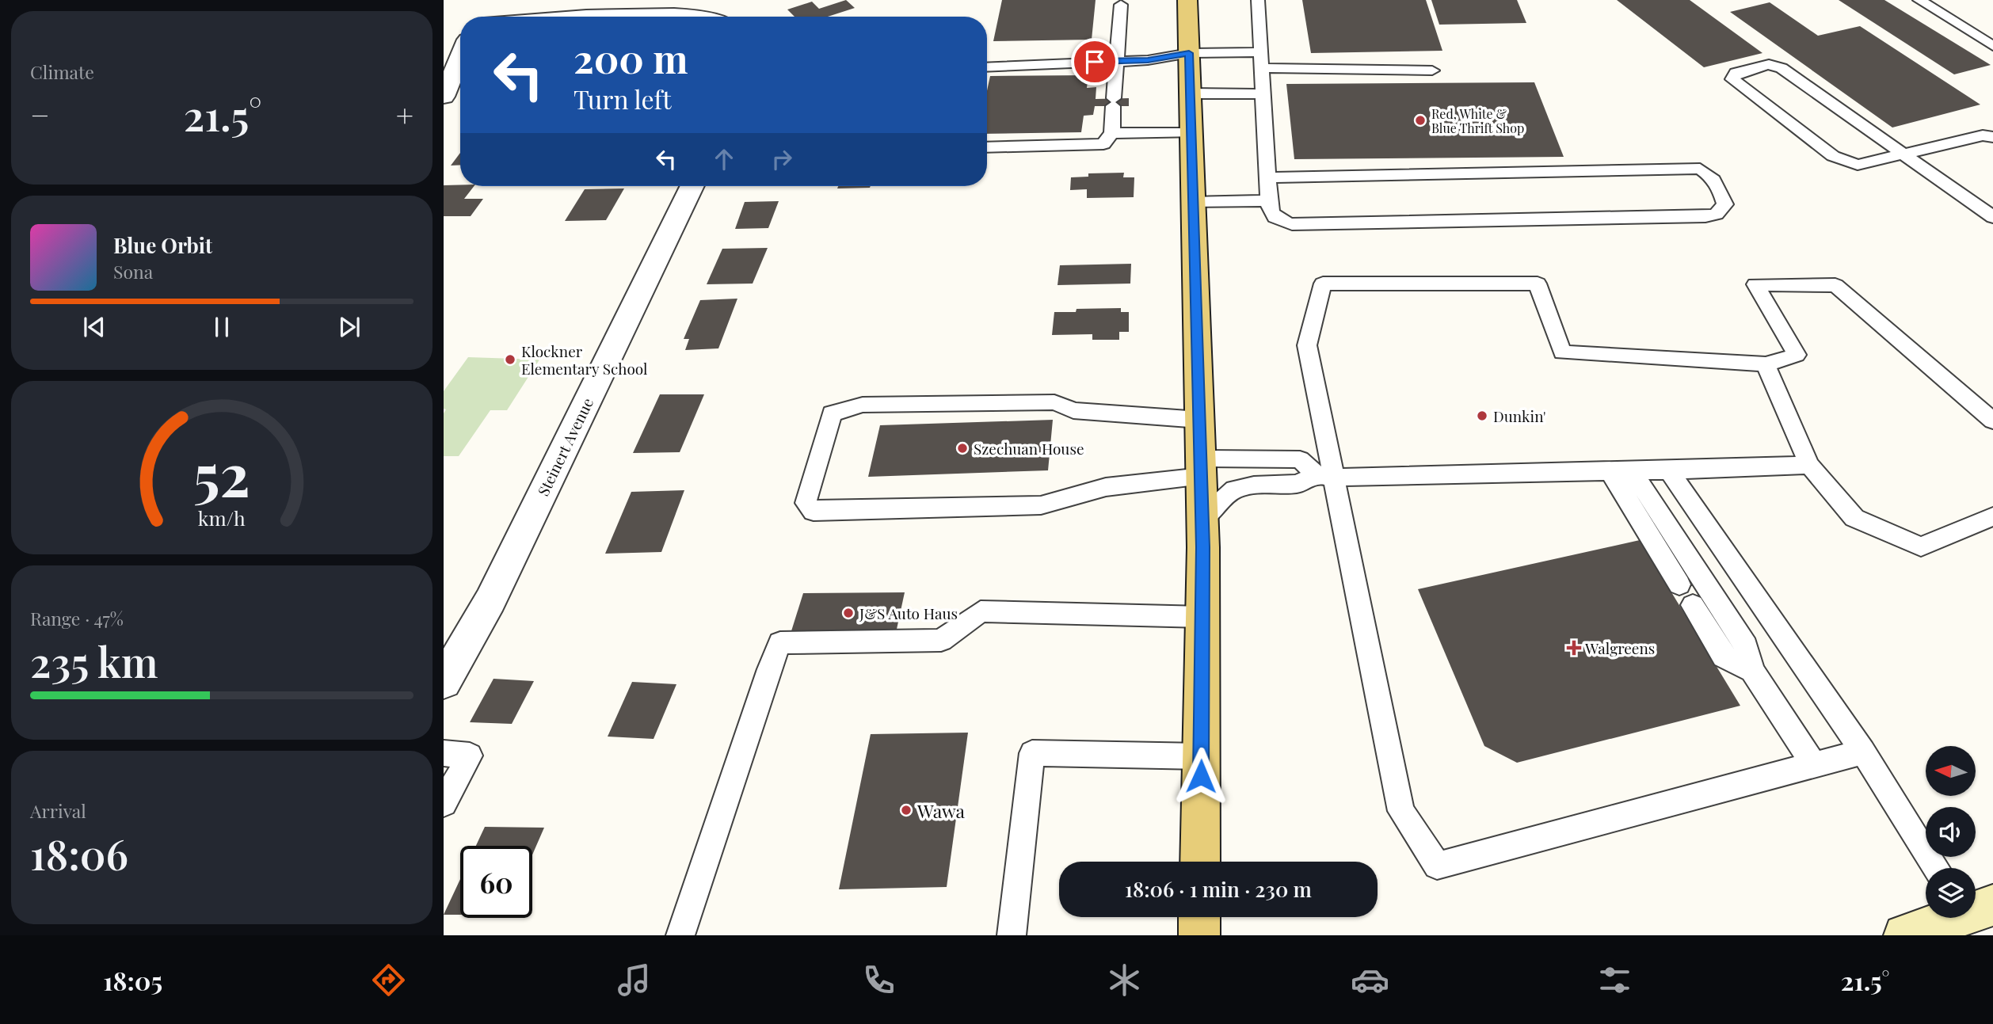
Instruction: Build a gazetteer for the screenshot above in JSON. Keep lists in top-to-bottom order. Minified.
{"streets":{"street":["Steinert Avenue"]},"places":{"other":["Red, White & Blue Thrift Shop","Klockner Elementary School","Dunkin'","Szechuan House","J&S Auto Haus","Wawa"],"health":["Walgreens"]},"north":"left","page":{"tile":["Climate",["Range · 47%","235 km"],["Arrival","18:06"]],"turn":["200 m","Turn left"],"heat":["−","21.5°","+"],"song":["Blue Orbit","Sona"],"limit":"60","trip":"18:06 · 1 min · 230 m","tabs":["18:05","21.5°"],"gauge":["52","km/h"]}}
